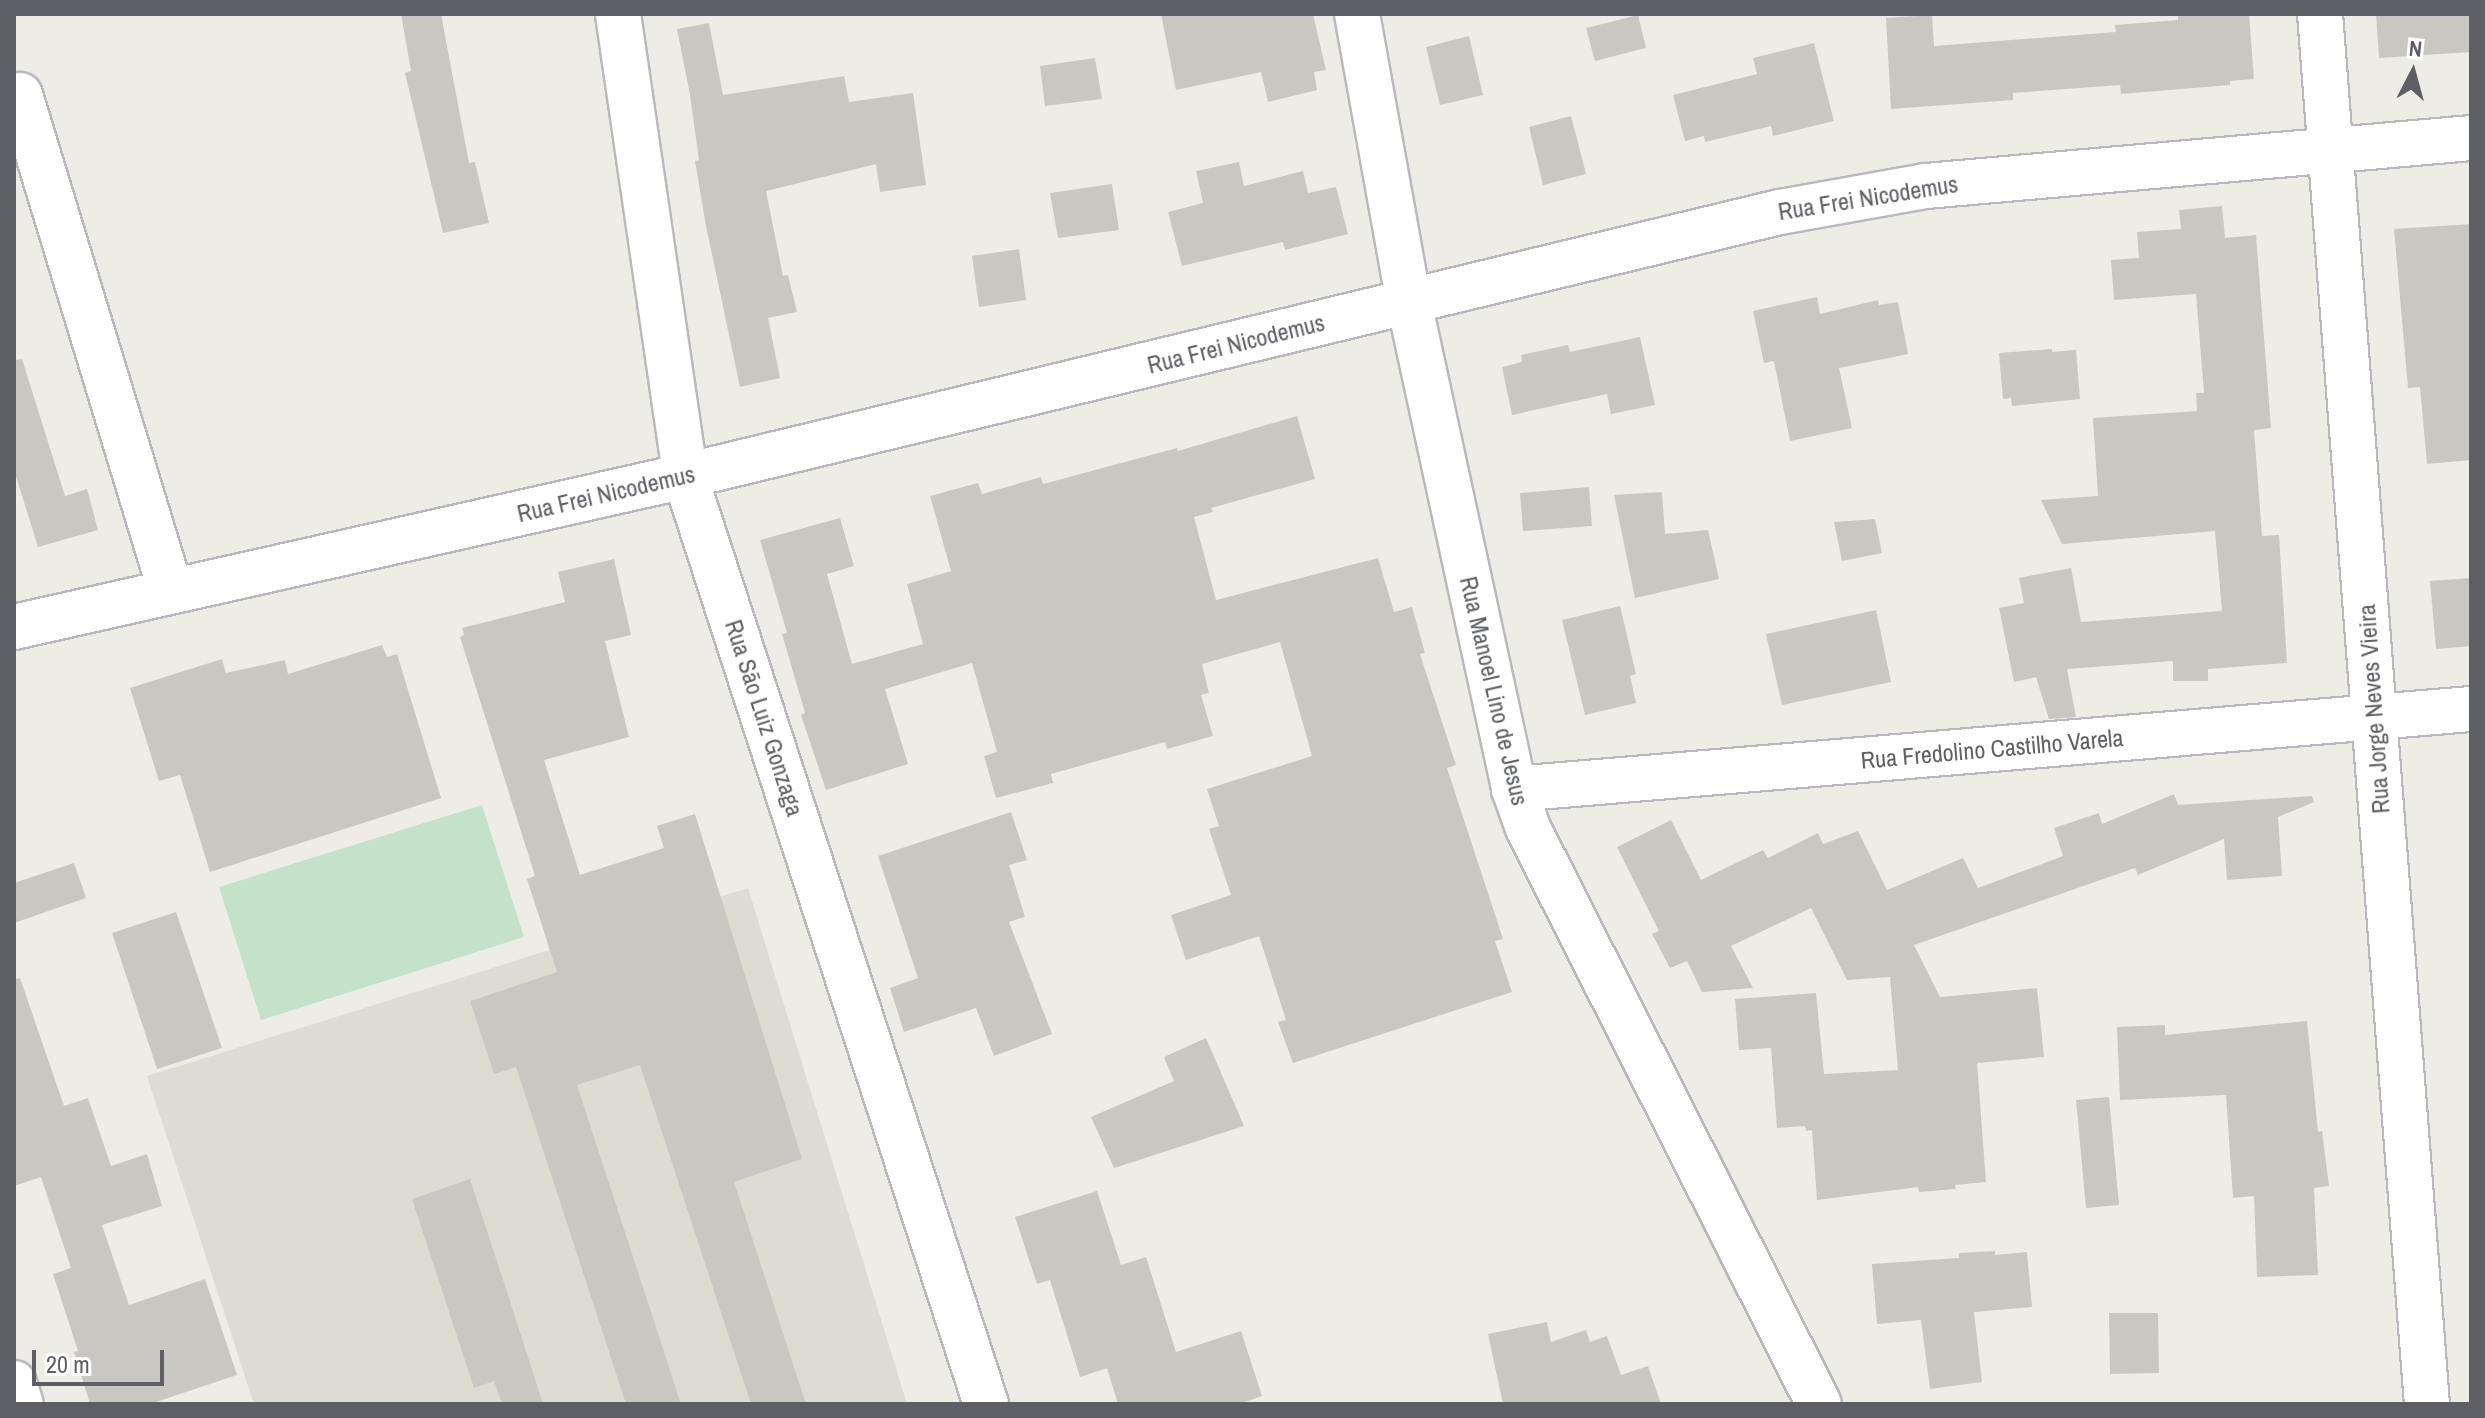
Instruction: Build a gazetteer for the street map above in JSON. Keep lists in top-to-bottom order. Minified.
{"streets":{"street":["Rua Frei Nicodemus","Rua Manoel Lino de Jesus","Rua Jorge Neves Vieira","Rua São Luiz Gonzaga","Rua Fredolino Castilho Varela"]},"crossings":[["Rua Frei Nicodemus","Rua Manoel Lino de Jesus"],["Rua Frei Nicodemus","Rua Jorge Neves Vieira"],["Rua Frei Nicodemus","Rua São Luiz Gonzaga"],["Rua Manoel Lino de Jesus","Rua Fredolino Castilho Varela"],["Rua Jorge Neves Vieira","Rua Fredolino Castilho Varela"]],"scale_bar":"20 m","north":"top"}
